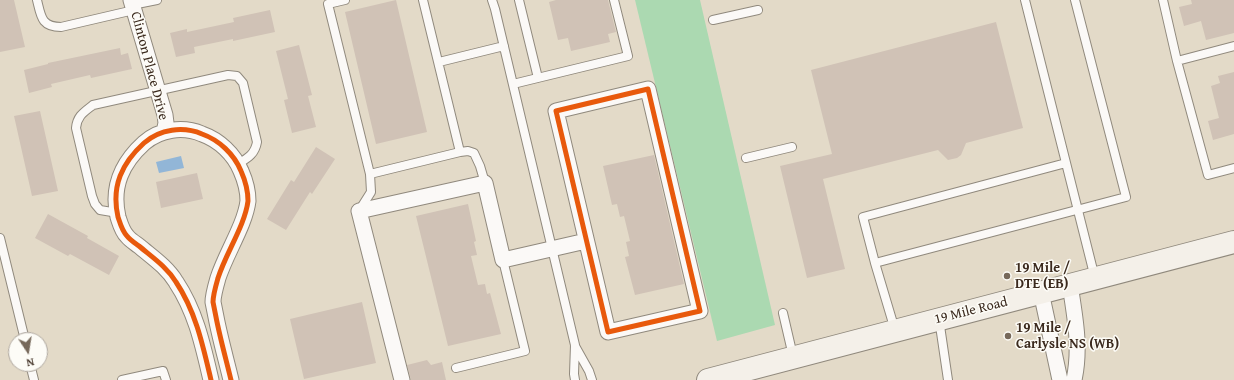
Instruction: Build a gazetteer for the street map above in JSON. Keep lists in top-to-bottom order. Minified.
{"streets":{"street":["Clinton Place Drive","19 Mile Road"]},"places":["19 Mile / DTE (EB)","19 Mile / Carlysle NS (WB)"],"north":"bottom"}
